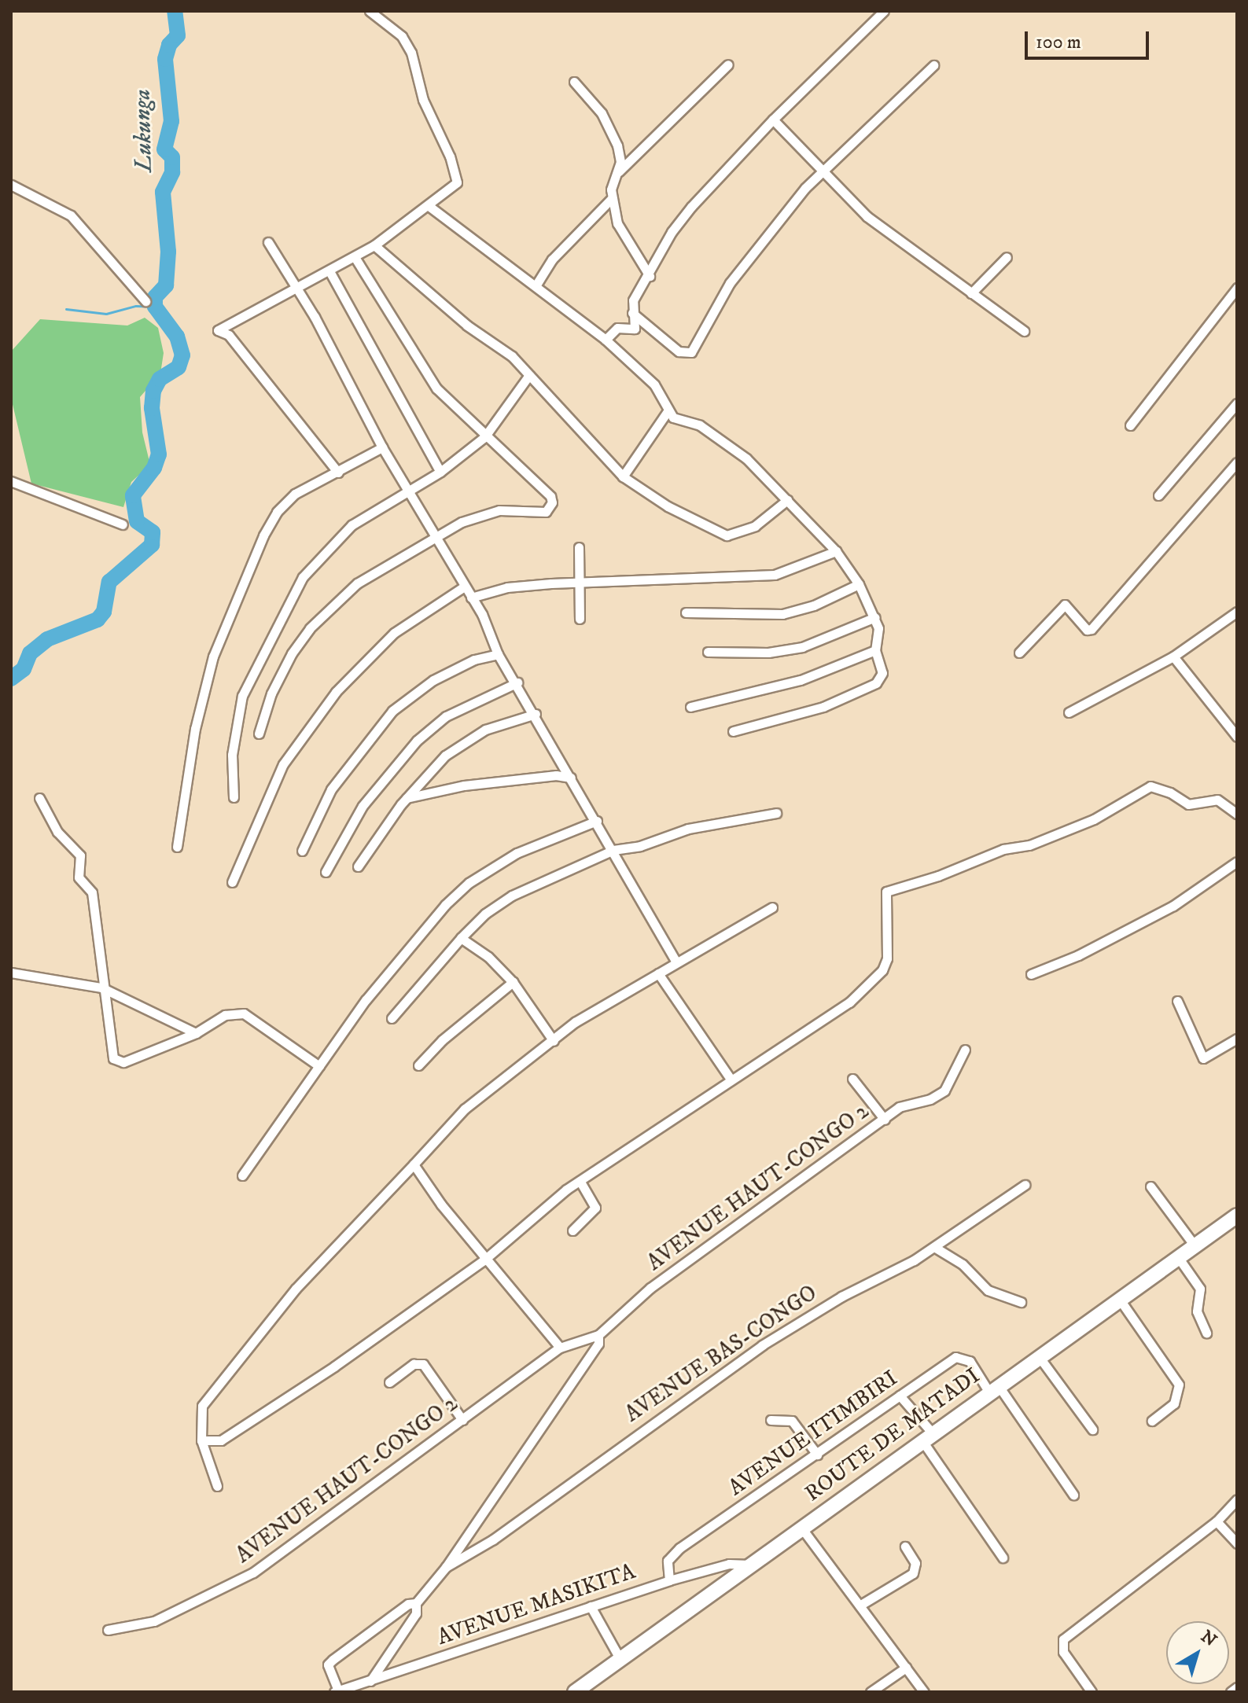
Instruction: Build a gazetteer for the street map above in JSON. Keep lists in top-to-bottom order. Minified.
{"streets":{"main road":["ROUTE DE MATADI"],"street":["AVENUE HAUT-CONGO 2","AVENUE BAS-CONGO","AVENUE ITIMBIRI","AVENUE MASIKITA"]},"crossings":[["AVENUE ITIMBIRI","ROUTE DE MATADI"],["AVENUE ITIMBIRI","AVENUE MASIKITA"],["ROUTE DE MATADI","AVENUE MASIKITA"]],"water":["Lukunga"],"scale_bar":"100 m","north":"top right"}
